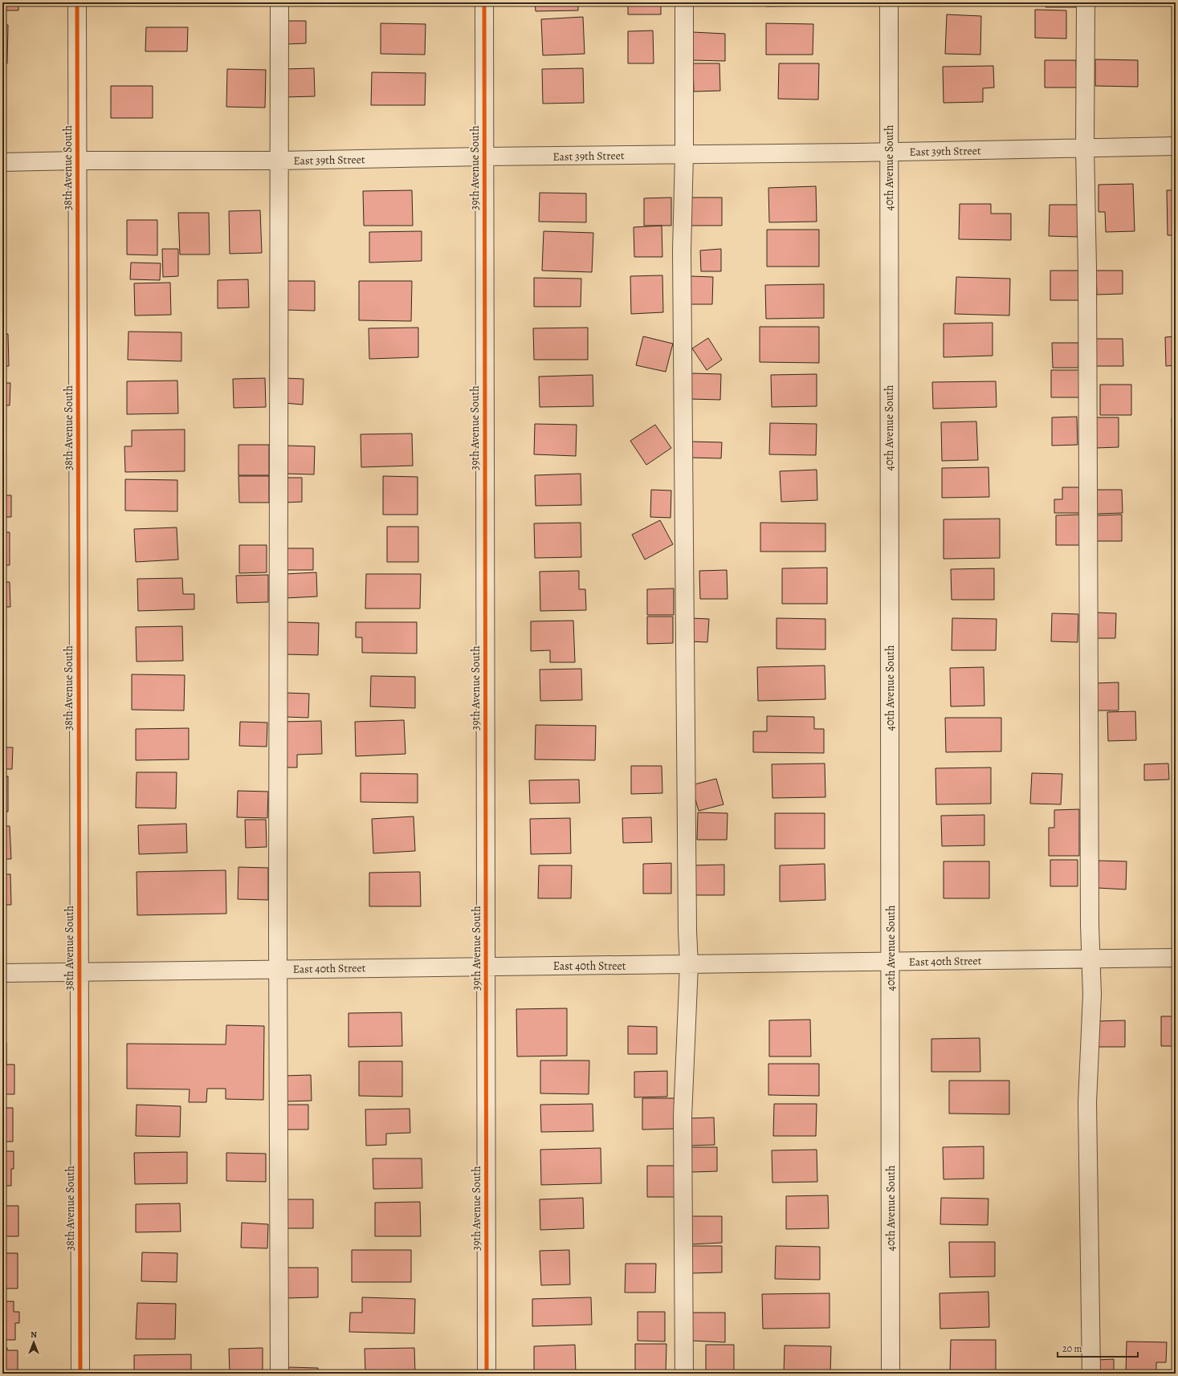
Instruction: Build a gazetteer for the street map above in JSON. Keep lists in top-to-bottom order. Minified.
{"streets":{"street":["East 39th Street","38th Avenue South","39th Avenue South","40th Avenue South","East 40th Street"]},"crossings":[["East 39th Street","38th Avenue South"],["East 39th Street","39th Avenue South"],["East 39th Street","40th Avenue South"],["38th Avenue South","East 40th Street"],["39th Avenue South","East 40th Street"],["40th Avenue South","East 40th Street"]],"scale_bar":"20 m","north":"top"}
